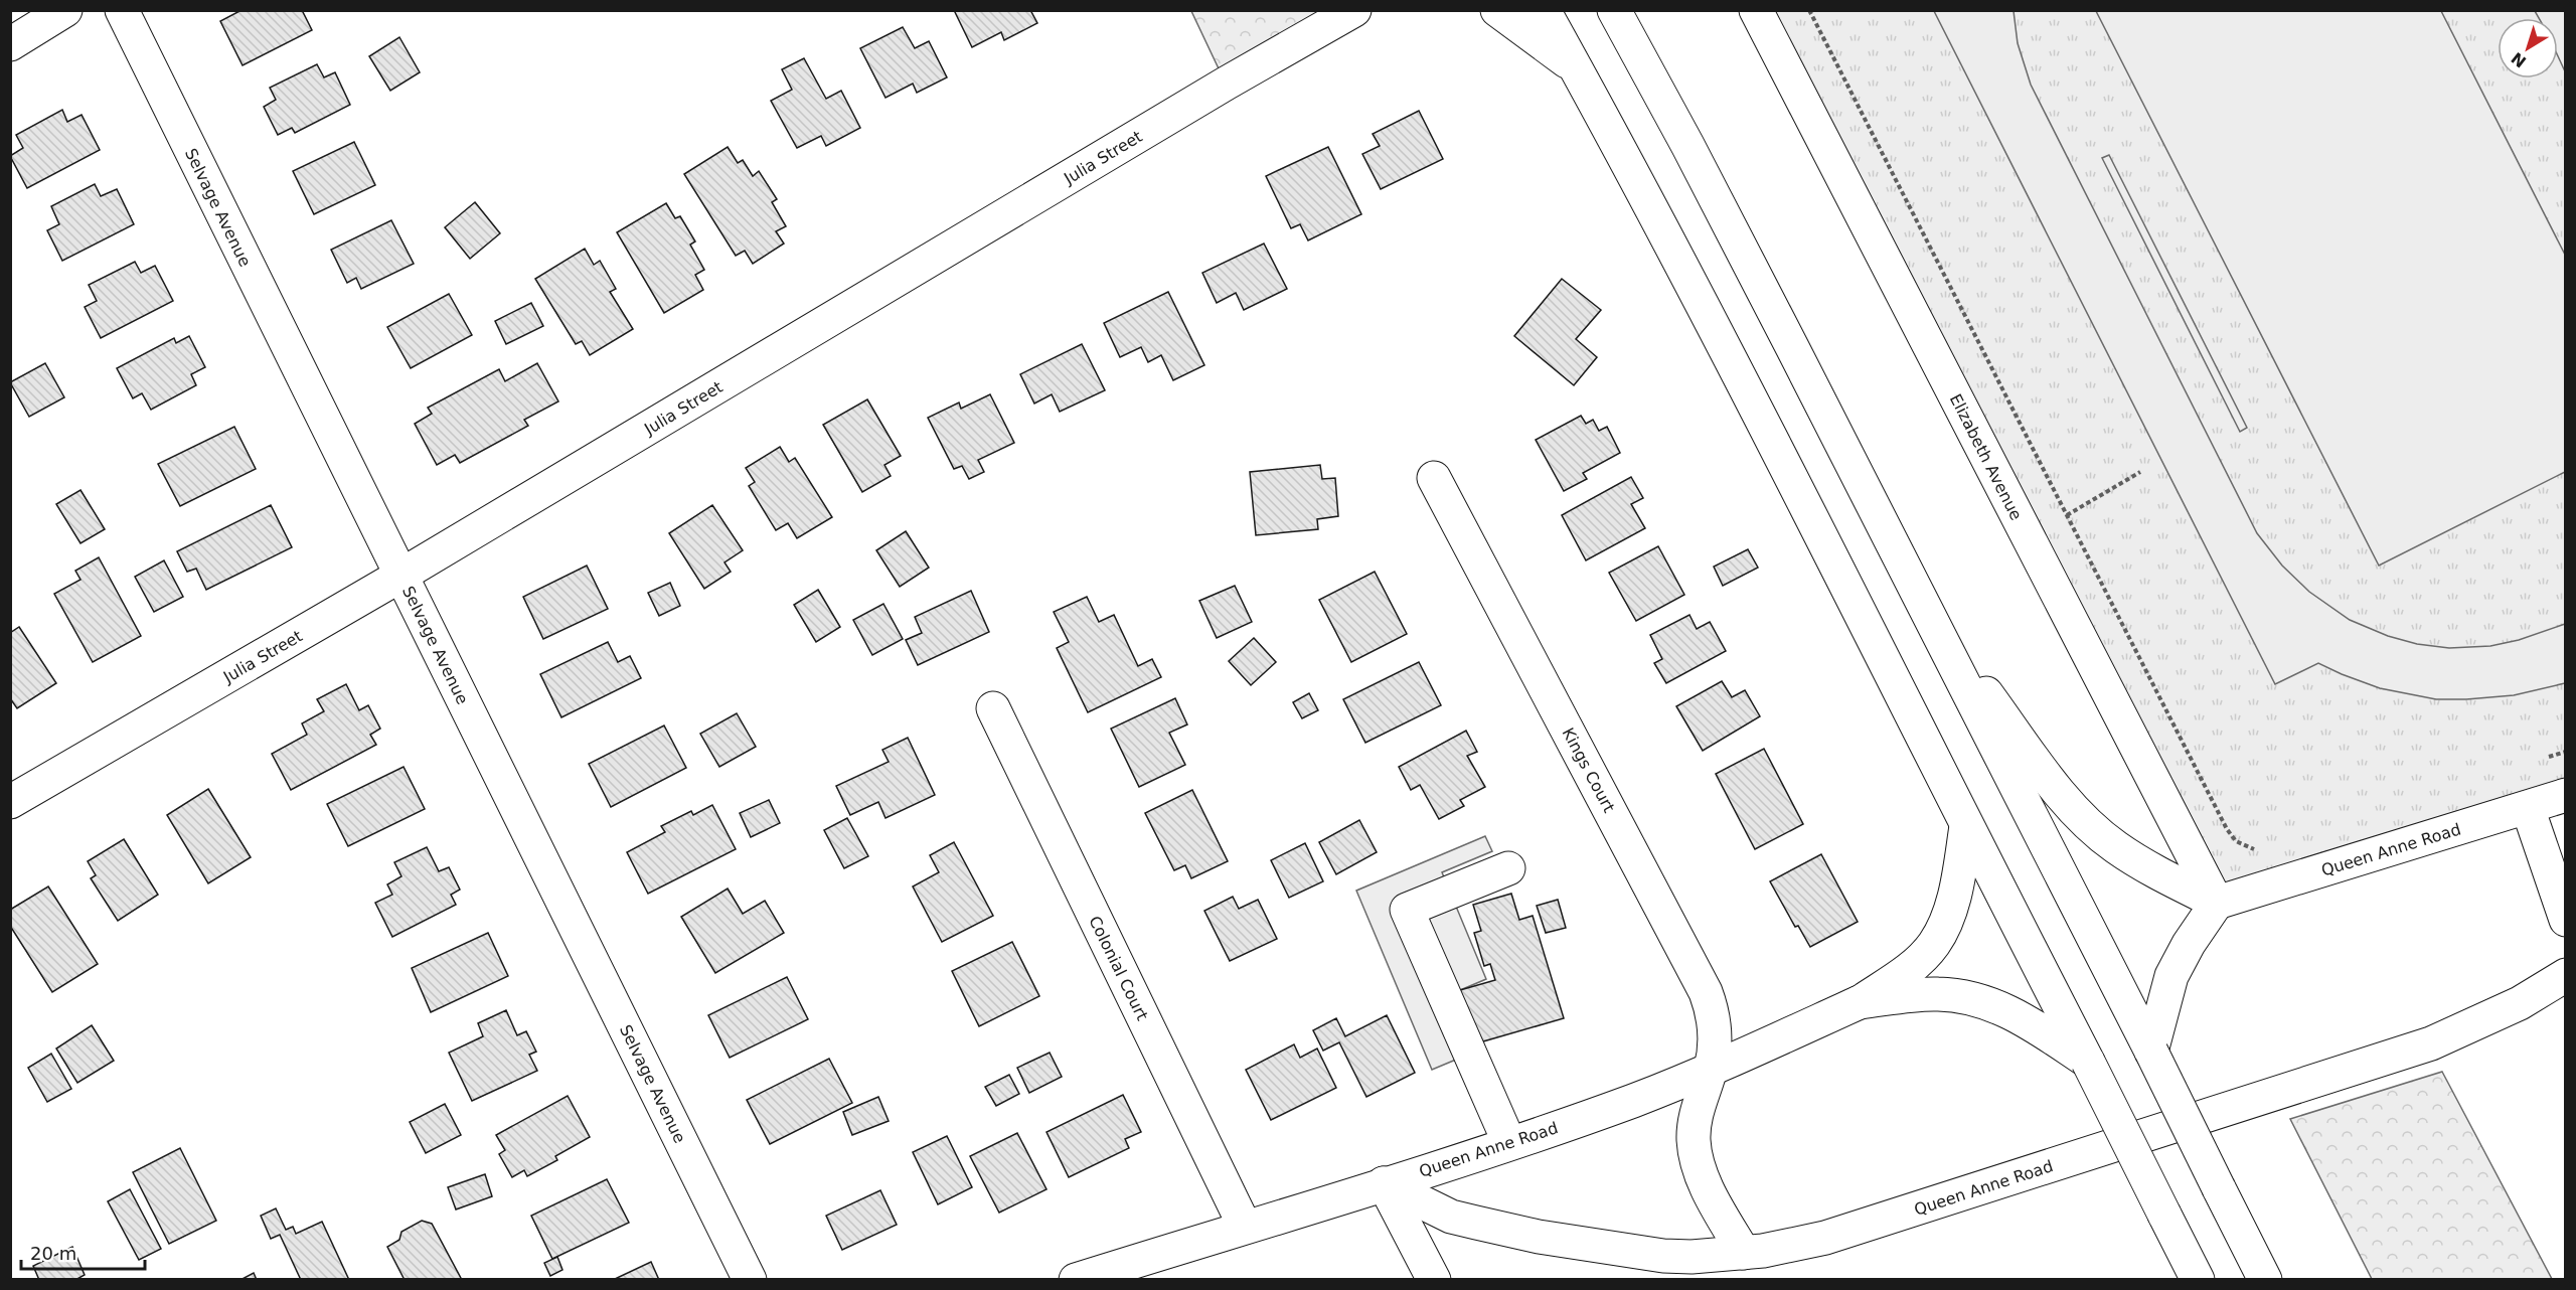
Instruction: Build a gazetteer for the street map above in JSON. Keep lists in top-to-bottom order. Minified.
{"streets":{"main road":["Julia Street","Selvage Avenue","Elizabeth Avenue","Kings Court","Queen Anne Road","Colonial Court"]},"crossings":[["Julia Street","Selvage Avenue"],["Elizabeth Avenue","Queen Anne Road"],["Kings Court","Queen Anne Road"],["Queen Anne Road","Colonial Court"]],"scale_bar":"20 m","north":"bottom left"}
